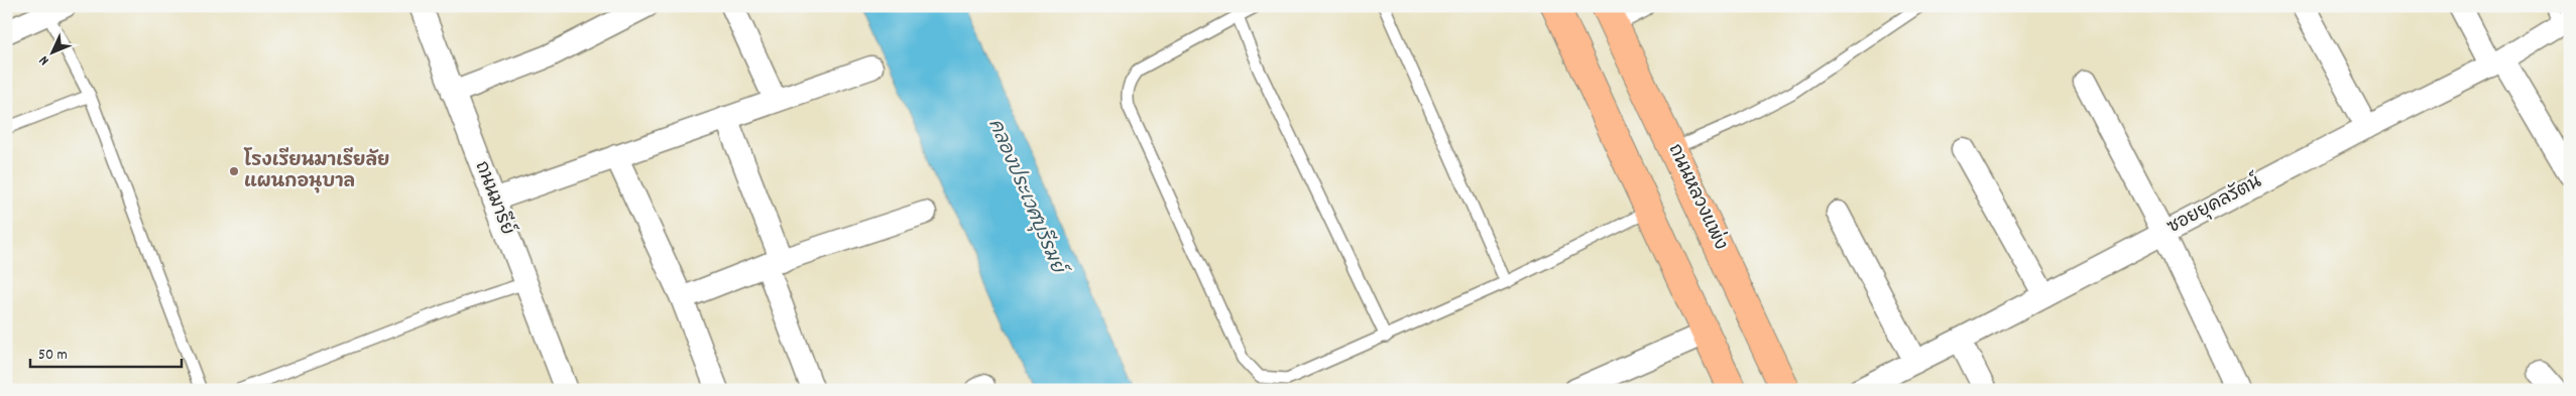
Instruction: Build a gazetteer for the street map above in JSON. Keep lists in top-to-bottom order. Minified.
{"streets":{"main road":["ถนนหลวงแพ่ง"],"street":["ถนนมารีย์","ซอยยุคลรัตน์"]},"water":["คลองประเวศบุรีรมย์"],"places":["โรงเรียนมาเรียลัย แผนกอนุบาล"],"scale_bar":"50 m","north":"bottom left"}
